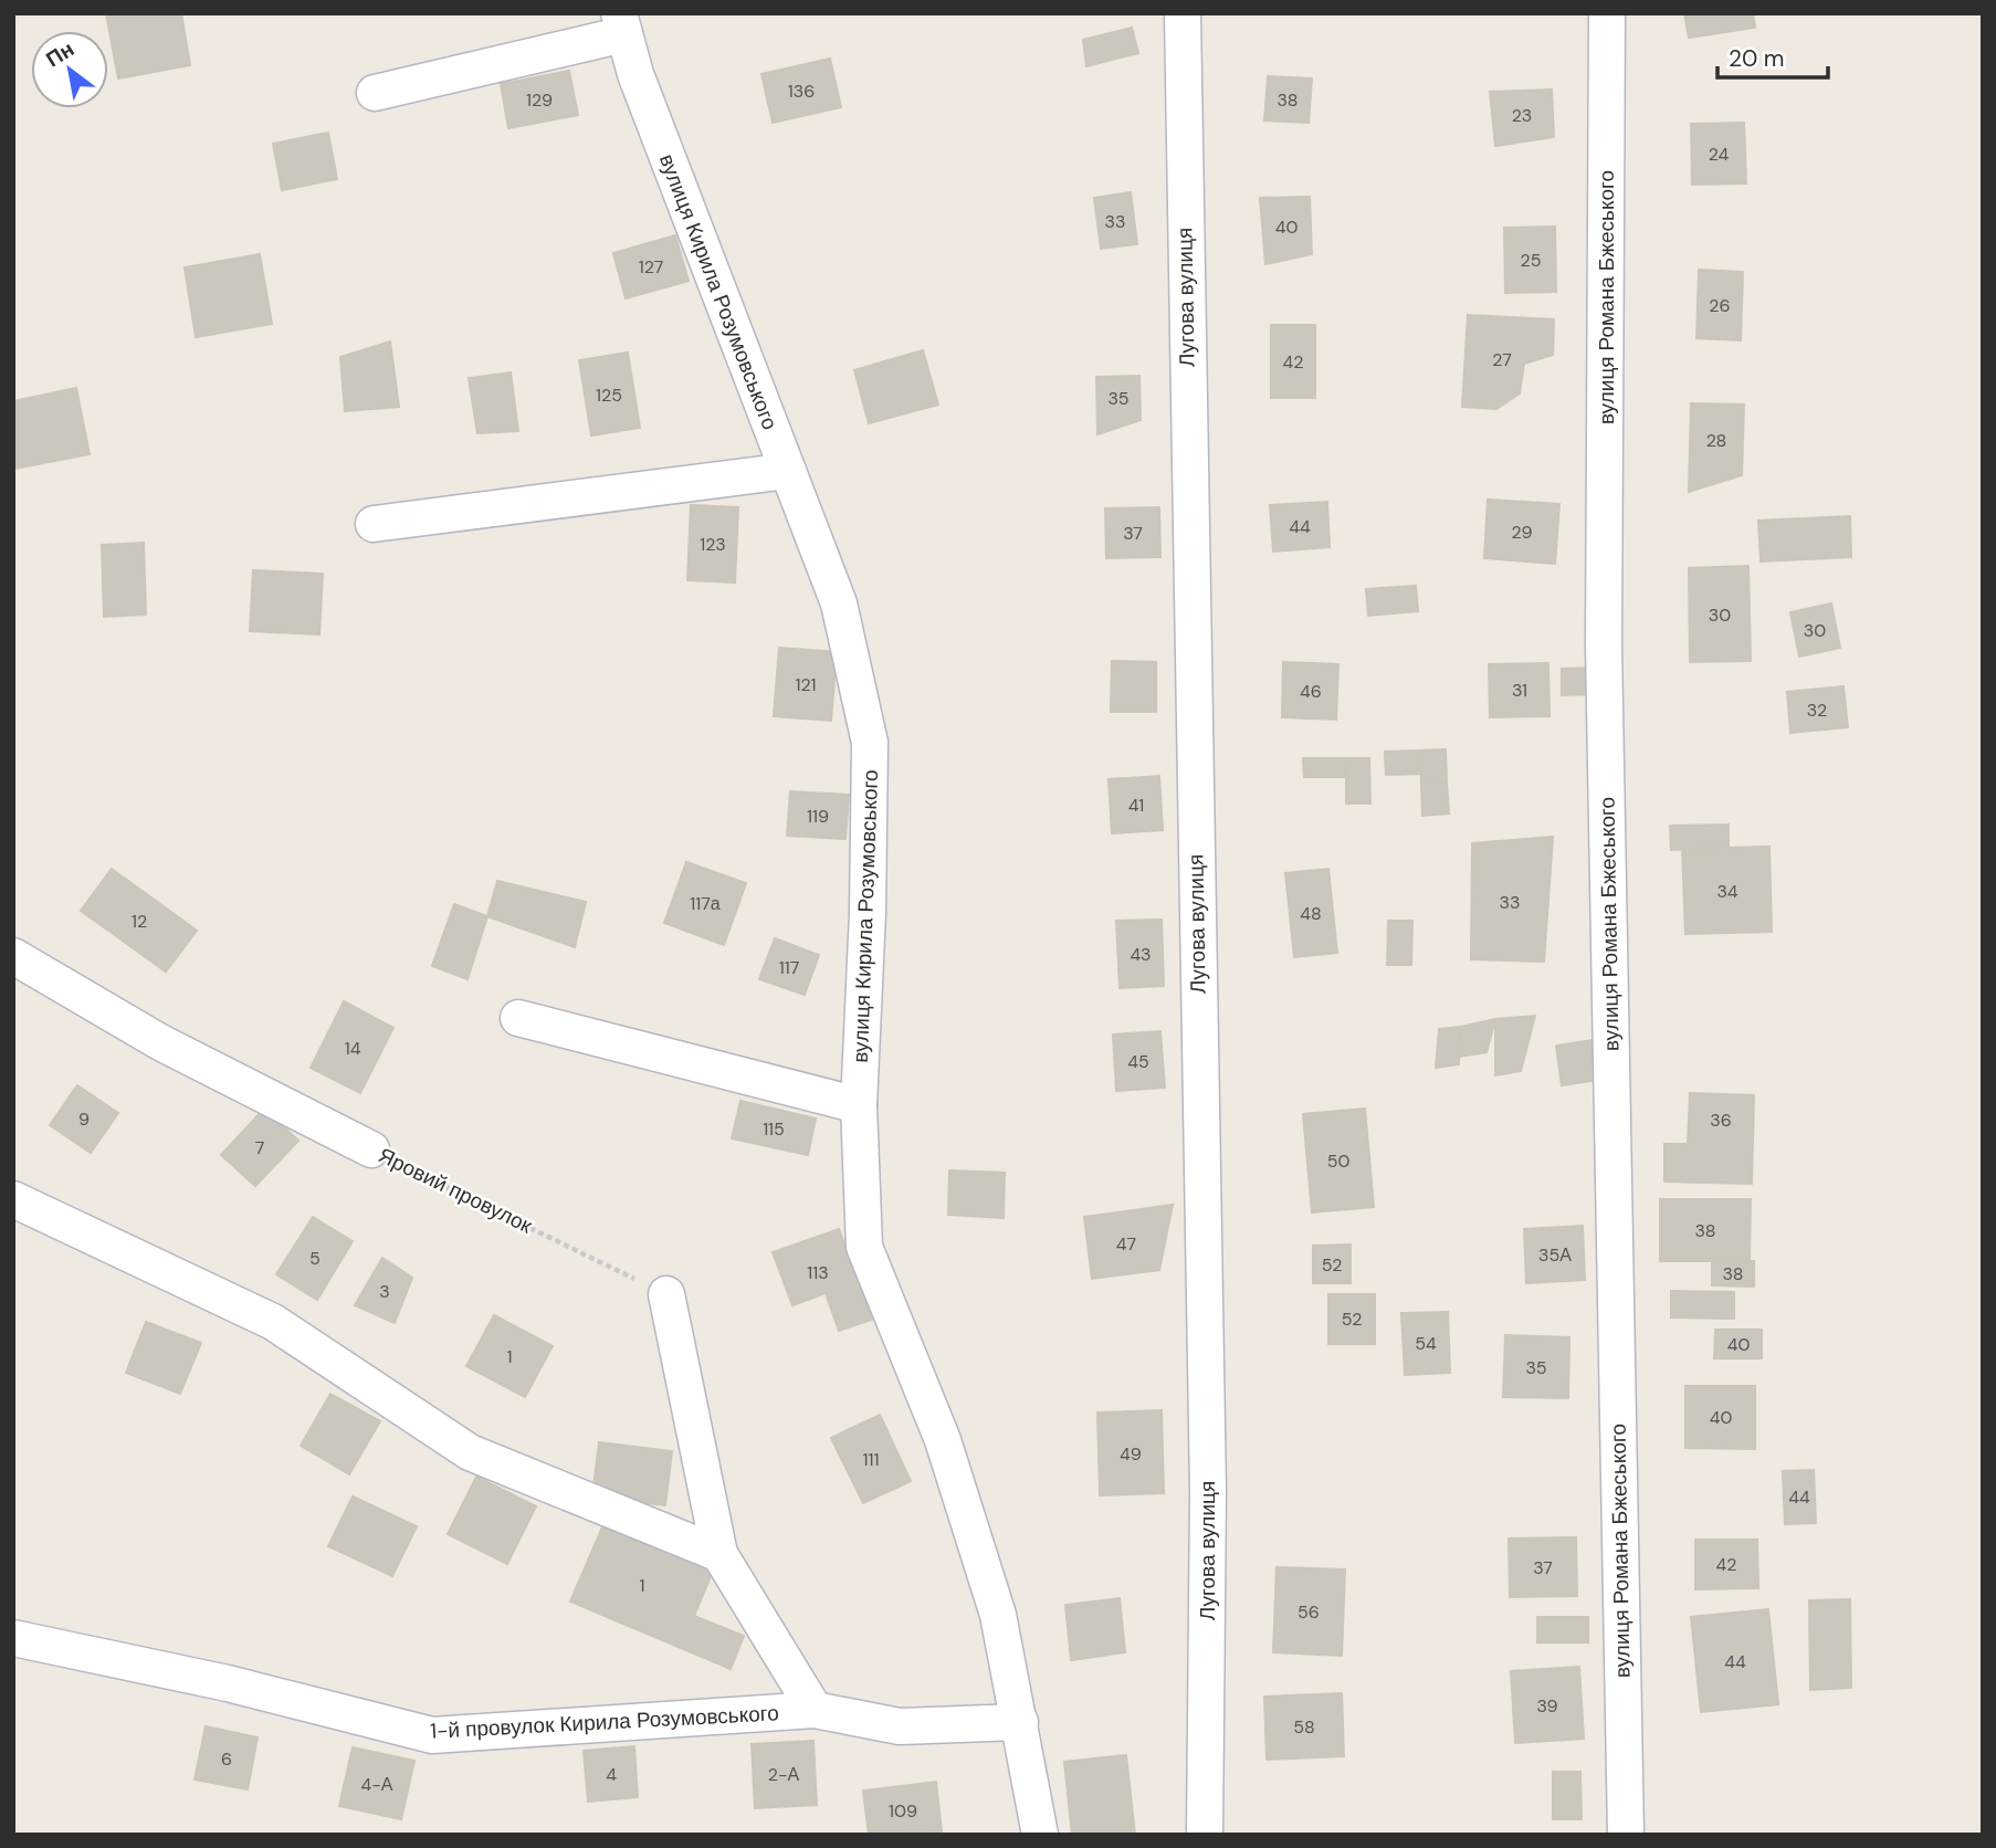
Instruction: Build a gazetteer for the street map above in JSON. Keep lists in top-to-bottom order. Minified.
{"streets":{"street":["вулиця Кирила Розумовського","Лугова вулиця","вулиця Романа Бжеського","Яровий провулок","1-й провулок Кирила Розумовського"]},"crossings":[["вулиця Кирила Розумовського","1-й провулок Кирила Розумовського"]],"house_numbers":["136","129","38","23","24","33","40","25","127","26","27","42","125","35","28","44","29","37","123","30","30","121","31","46","32","41","119","34","33","117а","48","12","43","117","14","45","9","36","115","7","50","38","47","35А","5","52","113","38","3","52","54","40","1","35","40","49","111","44","42","37","1","56","44","39","58","6","4","2-А","4-А","109"],"scale_bar":"20 m","north":"top left"}
